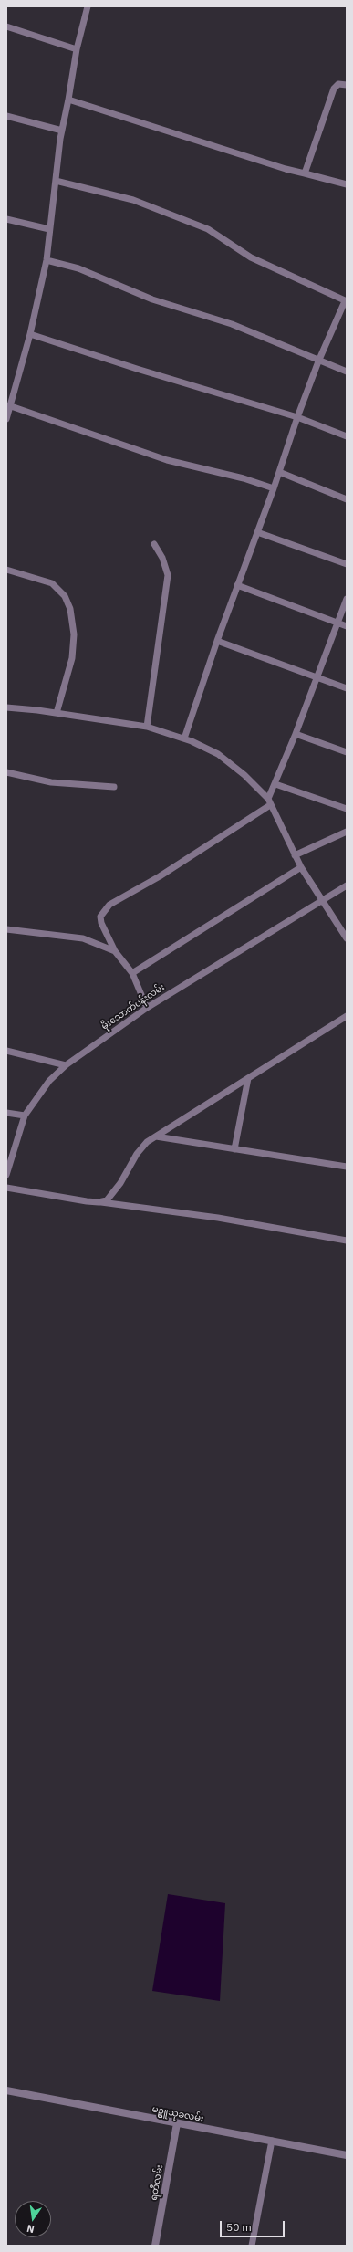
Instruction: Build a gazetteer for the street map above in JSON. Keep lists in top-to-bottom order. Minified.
{"streets":{"street":["မိုးသောက်ပန်းလမ်း","မဥ္ဇူသုခလမ်း","ရတီလမ်း"]},"crossings":[["မဥ္ဇူသုခလမ်း","ရတီလမ်း"]],"scale_bar":"50 m","north":"bottom"}
